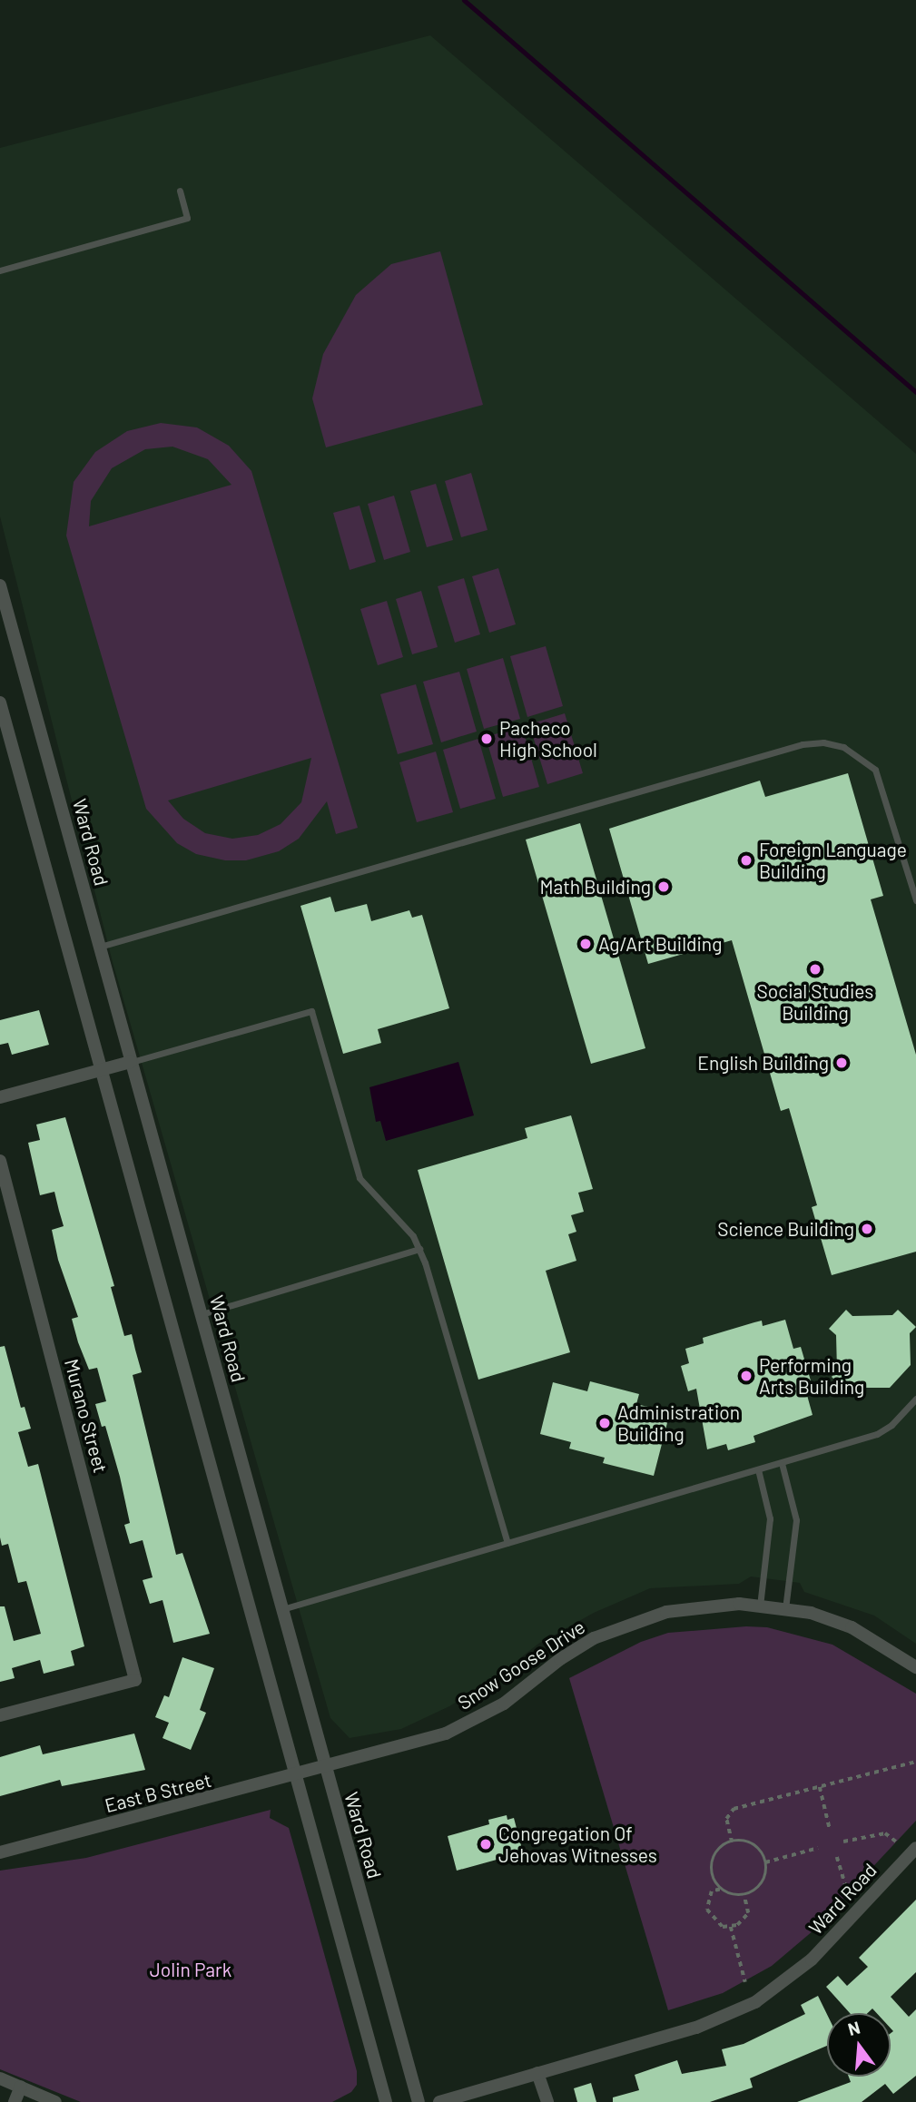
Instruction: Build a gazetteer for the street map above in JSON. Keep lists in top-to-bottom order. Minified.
{"streets":{"street":["Ward Road","Murano Street","Snow Goose Drive","East B Street"]},"crossings":[["Ward Road","Snow Goose Drive"],["Ward Road","East B Street"],["Snow Goose Drive","East B Street"]],"parks":["Jolin Park"],"places":["Pacheco High School","Foreign Language Building","Math Building","Ag/Art Building","Social Studies Building","English Building","Science Building","Performing Arts Building","Administration Building","Congregation Of Jehovas Witnesses"],"north":"top"}
